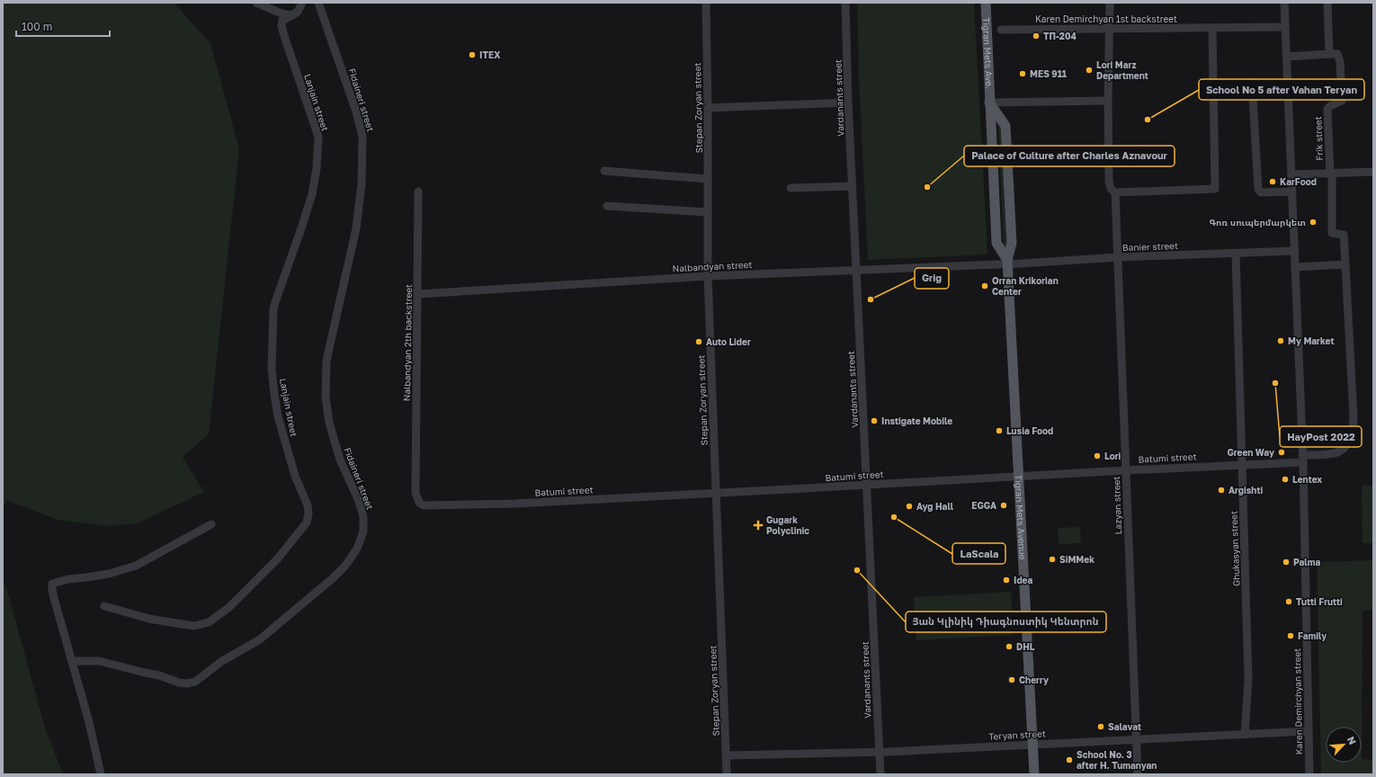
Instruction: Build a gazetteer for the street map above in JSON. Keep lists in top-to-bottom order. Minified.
{"streets":{"main road":["Tigran Mets Ave.","Tigran Mets Avenue"],"street":["Karen Demirchyan 1st backstreet","Vardanants street","Fidaineri street","Lanjain street","Stepan Zoryan street","Frik street","Banier street","Nalbandyan street","Nalbandyan 2th backstreet","Batumi street","Lazyan street","Ghukasyan street","Karen Demirchyan street","Teryan street"]},"crossings":[["Karen Demirchyan 1st backstreet","Lazyan street"],["Karen Demirchyan 1st backstreet","Karen Demirchyan street"],["Tigran Mets Ave.","Tigran Mets Avenue"],["Vardanants street","Nalbandyan street"],["Vardanants street","Batumi street"],["Vardanants street","Teryan street"],["Stepan Zoryan street","Nalbandyan street"],["Stepan Zoryan street","Batumi street"],["Stepan Zoryan street","Teryan street"],["Frik street","Batumi street"],["Banier street","Nalbandyan street"],["Banier street","Lazyan street"],["Banier street","Tigran Mets Avenue"],["Banier street","Ghukasyan street"],["Banier street","Karen Demirchyan street"],["Nalbandyan street","Nalbandyan 2th backstreet"],["Nalbandyan street","Tigran Mets Avenue"],["Nalbandyan 2th backstreet","Batumi street"],["Batumi street","Lazyan street"],["Batumi street","Tigran Mets Avenue"],["Batumi street","Ghukasyan street"],["Batumi street","Karen Demirchyan street"],["Lazyan street","Teryan street"],["Tigran Mets Avenue","Teryan street"],["Ghukasyan street","Teryan street"],["Karen Demirchyan street","Teryan street"]],"places":{"other":["ТП-204","ITEX","Lori Marz Department","MES 911","School No 5 after Vahan Teryan","KarFood","Palace of Culture after Charles Aznavour","Գոռ սուպերմարկետ","Orran Krikorian Center","Grig","My Market","Auto Lider","HayPost 2022","Instigate Mobile","Lusia Food","Green Way","Lori","Lentex","Argishti","EGGA","Ayg Hall","LaScala","SiMMek","Palma","Յան Կլինիկ Դիագնոստիկ Կենտրոն","Idea","Tutti Frutti","Family","DHL","Cherry","Salavat","School No. 3 after H. Tumanyan"],"health":["Gugark Polyclinic"]},"scale_bar":"100 m","north":"top right"}
